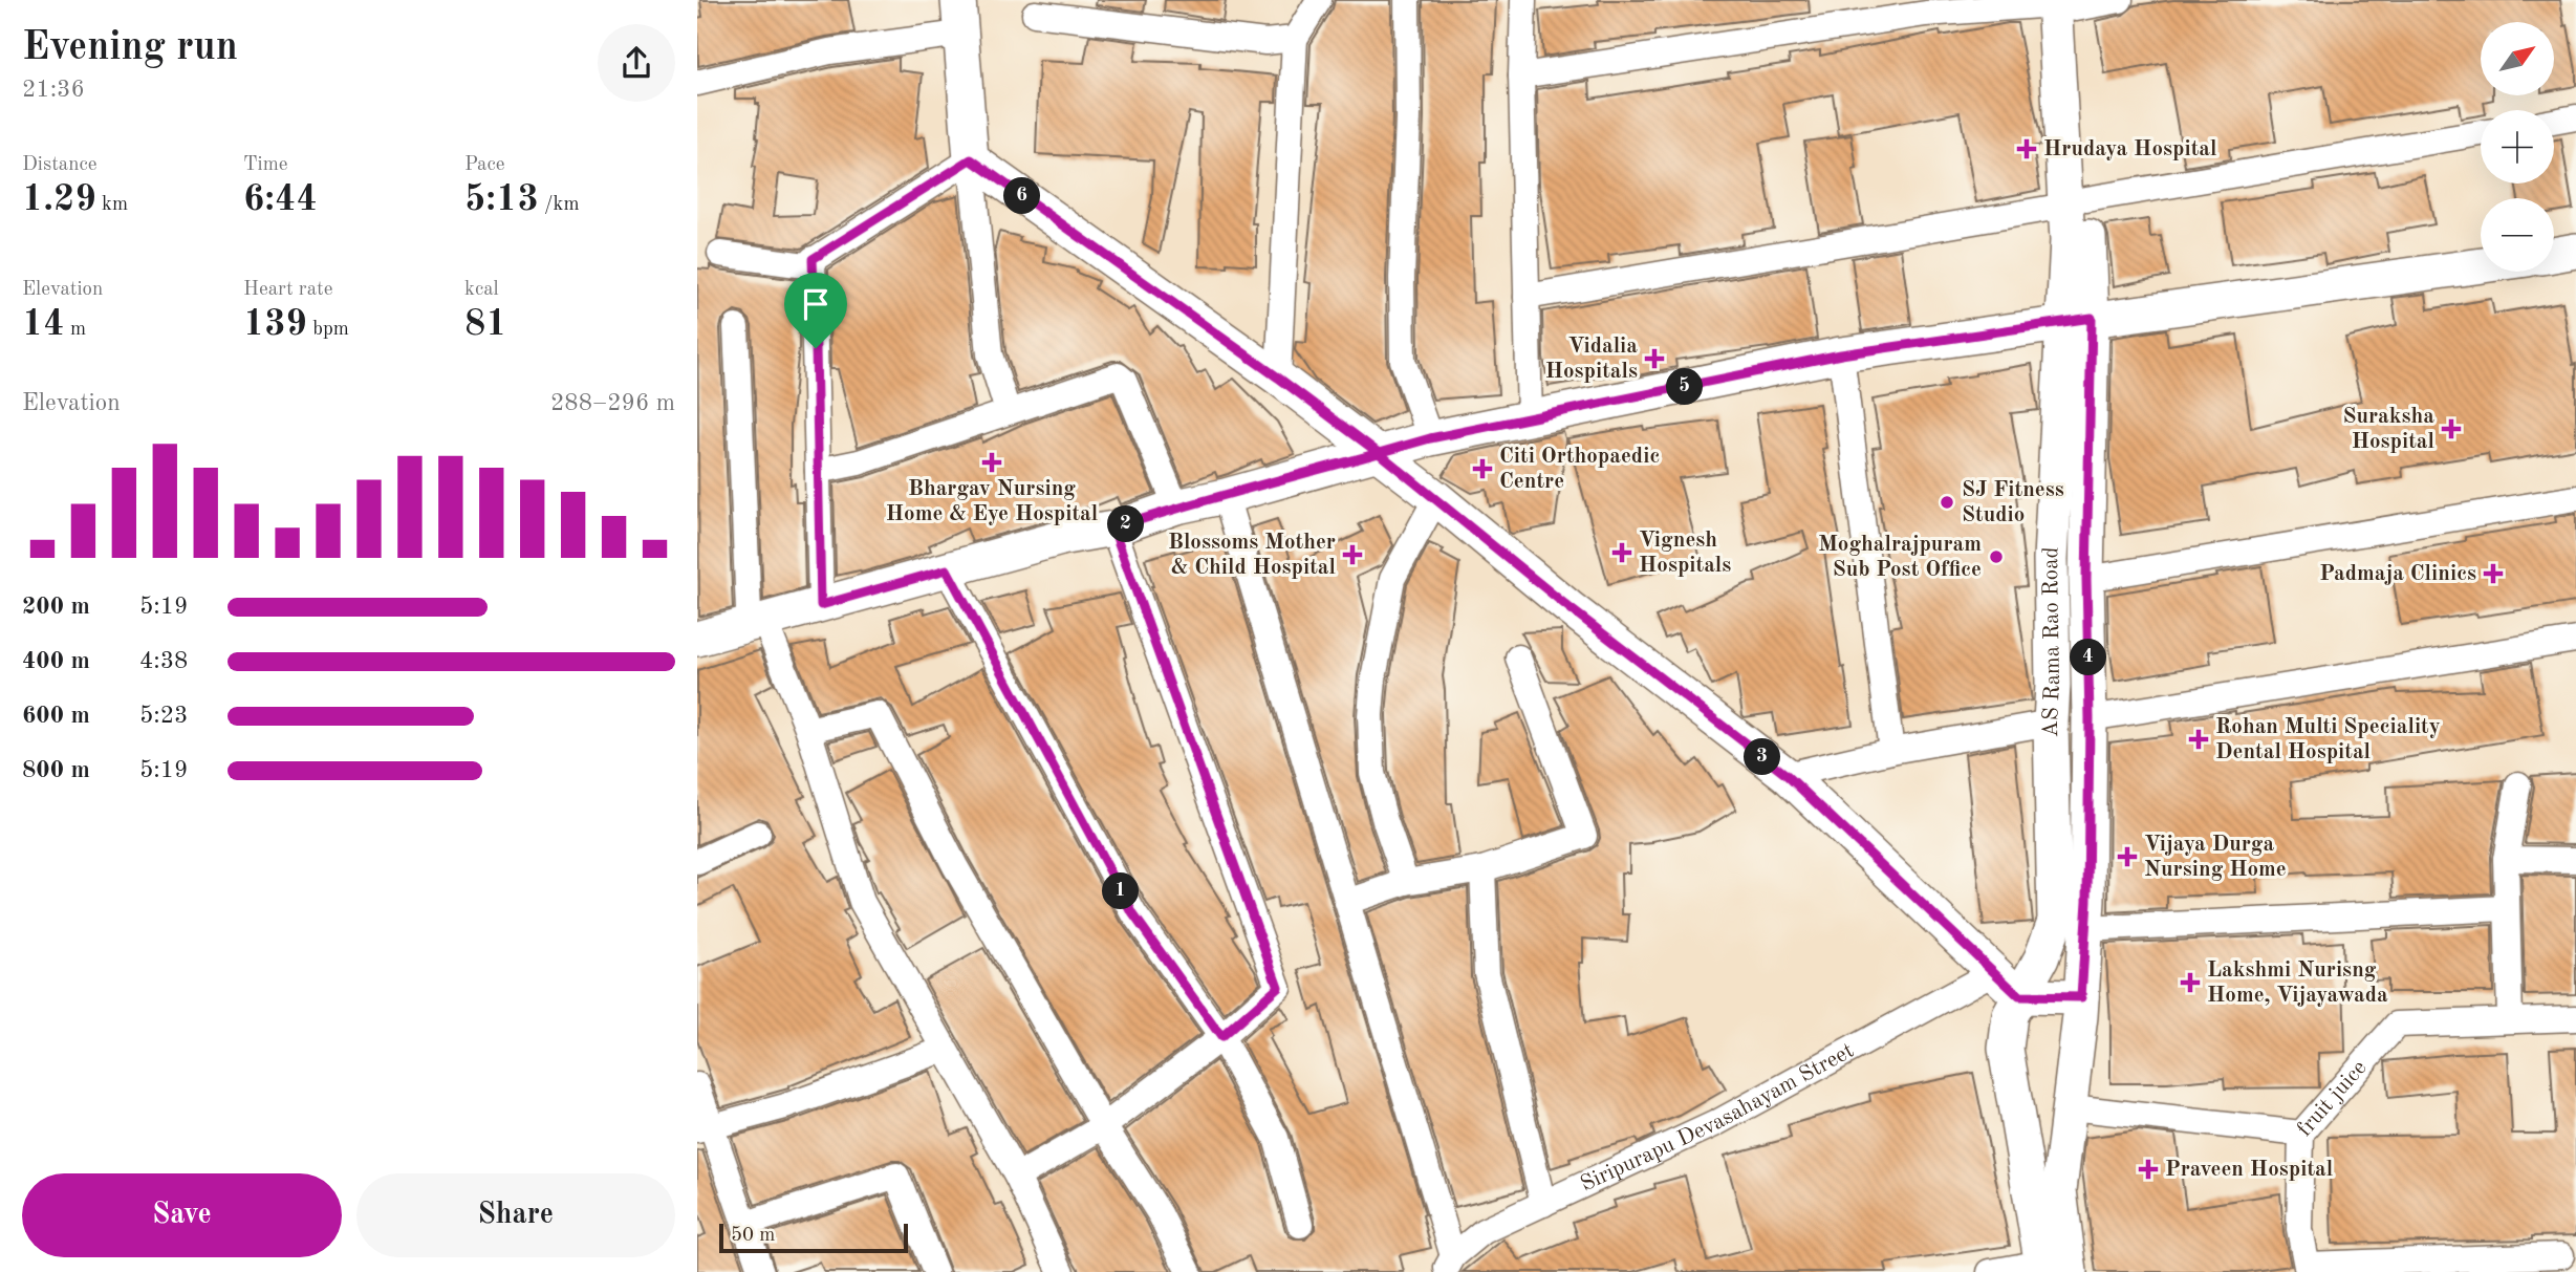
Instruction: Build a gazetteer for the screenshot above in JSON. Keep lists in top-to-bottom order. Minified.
{"streets":{"street":["AS Rama Rao Road","fruit juice","Siripurapu Devasahayam Street"]},"crossings":[["AS Rama Rao Road","fruit juice"]],"places":{"health":["Hrudaya Hospital","Vidalia Hospitals","Suraksha Hospital","Bhargav Nursing Home & Eye Hospital","Citi Orthopaedic Centre","Vignesh Hospitals","Blossoms Mother & Child Hospital","Padmaja Clinics","Rohan Multi Speciality Dental Hospital","Vijaya Durga Nursing Home","Lakshmi Nurisng Home, Vijayawada","Praveen Hospital"],"other":["SJ Fitness Studio","Moghalrajpuram Sub Post Office"]},"scale_bar":"50 m","north":"top right","page":{"heading":["Evening run","21:36"],"map_buttons":["+","−"],"stats":[["Distance","1.29 km"],["Time","6:44"],["Pace","5:13 /km"],["Elevation","14 m"],["Heart rate","139 bpm"],["kcal","81"]],"pins":["6","5","2","4","3","1"],"chart":["Elevation","288–296 m"],"list":[{"name":"200 m","note":"5:19"},{"name":"400 m","note":"4:38"},{"name":"600 m","note":"5:23"},{"name":"800 m","note":"5:19"}],"buttons":["Save","Share"],"scale":"50 m"}}
